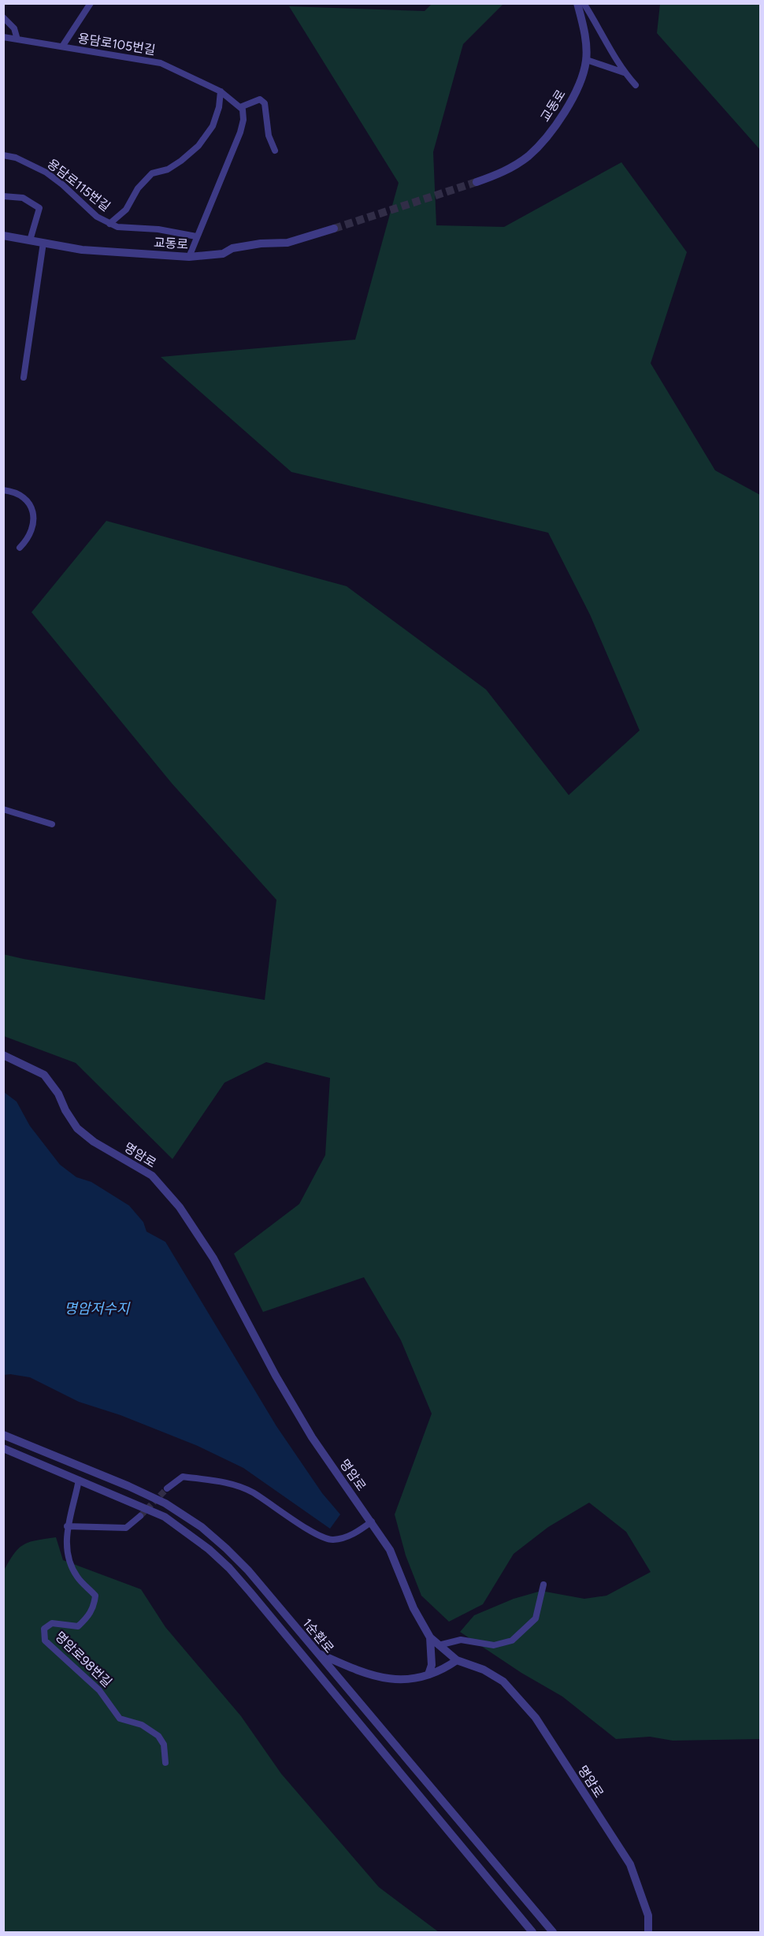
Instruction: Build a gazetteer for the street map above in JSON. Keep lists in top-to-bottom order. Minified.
{"streets":{"street":["용담로105번길","교동로","용담로115번길","명암로","1순환로","명암로98번길"]},"water":["명암저수지"]}
